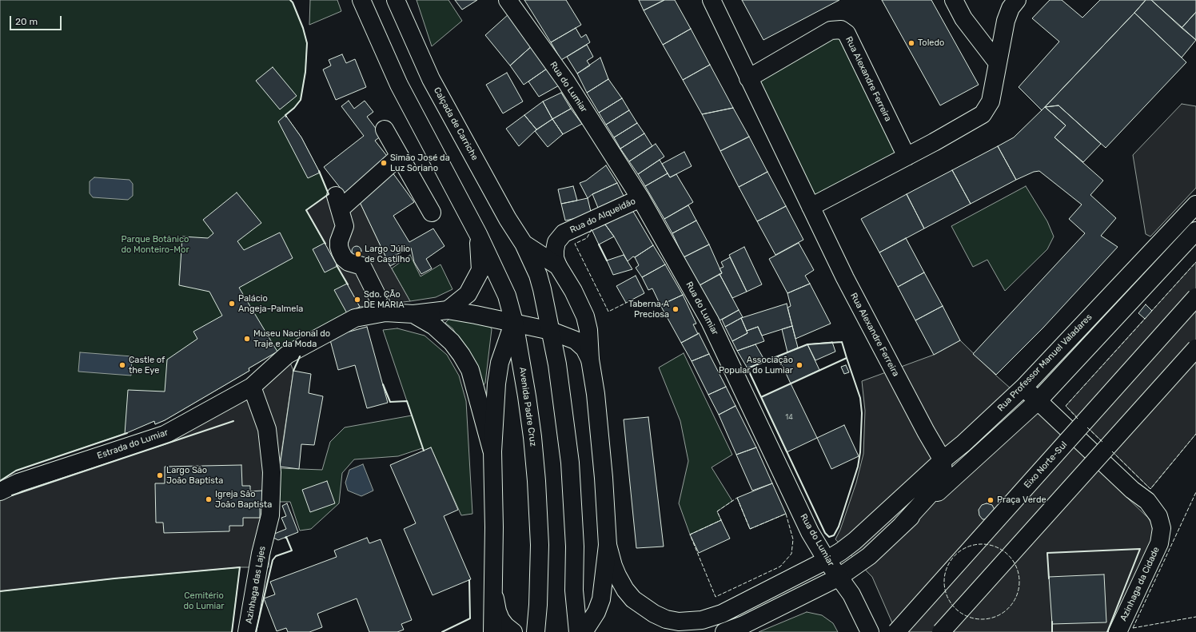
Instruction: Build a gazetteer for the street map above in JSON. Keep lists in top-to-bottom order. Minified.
{"streets":{"main road":["Rua Alexandre Ferreira","Rua do Lumiar","Calçada de Carriche","Rua do Alqueidão","Rua Professor Manuel Valadares","Avenida Padre Cruz","Estrada do Lumiar","Eixo Norte-Sul","Azinhaga da Cidade","Azinhaga das Lajes"]},"crossings":[["Rua Alexandre Ferreira","Rua Professor Manuel Valadares"],["Rua do Lumiar","Rua do Alqueidão"],["Rua do Lumiar","Rua Professor Manuel Valadares"],["Rua Professor Manuel Valadares","Azinhaga da Cidade"],["Estrada do Lumiar","Azinhaga das Lajes"]],"parks":["Parque Botânico do Monteiro-Mor","Cemitério do Lumiar"],"places":["Toledo","Simão José da Luz Soriano","Largo Júlio de Castilho","Sdo. ÇÃo DE MARIA","Palácio Angeja-Palmela","Taberna A Preciosa","Museu Nacional do Traje e da Moda","Castle of the Eye","Associação Popular do Lumiar","Largo São João Baptista","Igreja São João Baptista","Praça Verde"],"house_numbers":["14"],"scale_bar":"20 m"}
